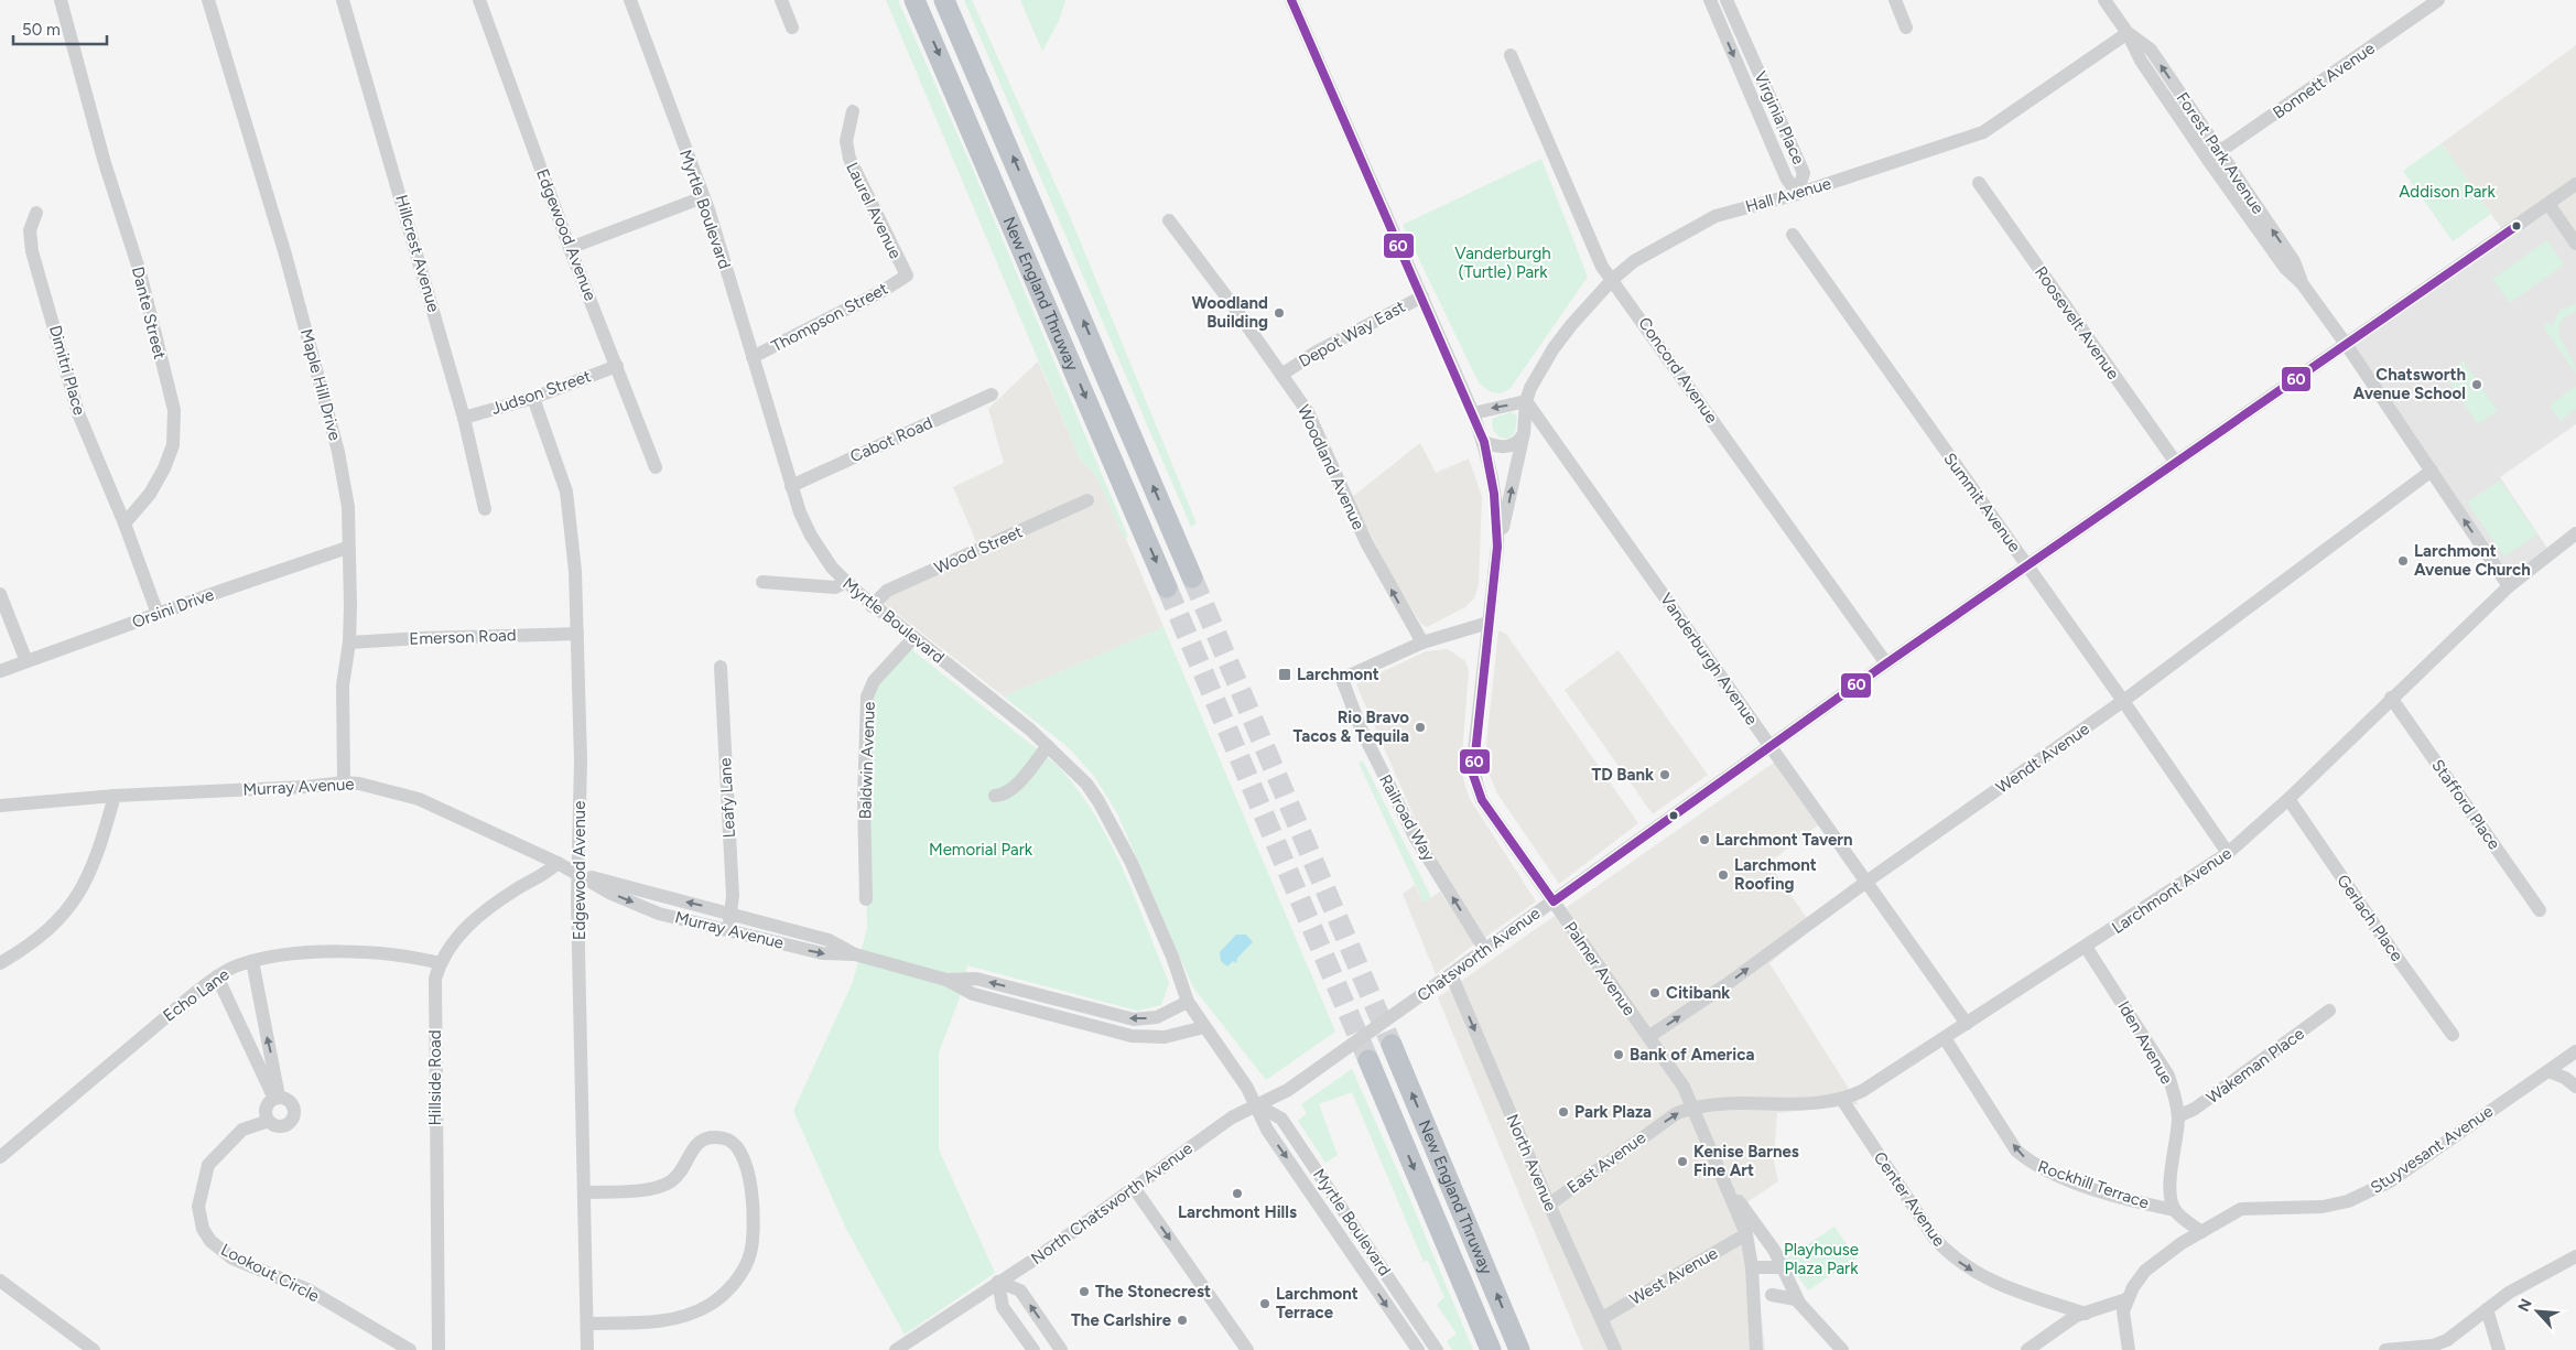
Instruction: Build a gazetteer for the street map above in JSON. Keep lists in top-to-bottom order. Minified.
{"streets":{"highway":["New England Thruway"],"street":["Bonnett Avenue","Virginia Place","Forest Park Avenue","Hall Avenue","Myrtle Boulevard","Laurel Avenue","Edgewood Avenue","Hillcrest Avenue","Dante Street","Thompson Street","Roosevelt Avenue","Depot Way East","Dimitri Place","Concord Avenue","Maple Hill Drive","Judson Street","Cabot Road","Woodland Avenue","Summit Avenue","Wood Street","Orsini Drive","Emerson Road","Vanderburgh Avenue","Wendt Avenue","Baldwin Avenue","Murray Avenue","Leafy Lane","Stafford Place","Railroad Way","Larchmont Avenue","Gerlach Place","Chatsworth Avenue","Palmer Avenue","Echo Lane","Iden Avenue","Wakeman Place","Hillside Road","Stuyvesant Avenue","North Avenue","East Avenue","Rockhill Terrace","Center Avenue","North Chatsworth Avenue","Lookout Circle","West Avenue"]},"crossings":[["Bonnett Avenue","Forest Park Avenue"],["Virginia Place","Hall Avenue"],["Forest Park Avenue","Hall Avenue"],["Forest Park Avenue","Wendt Avenue"],["Forest Park Avenue","Larchmont Avenue"],["Forest Park Avenue","Chatsworth Avenue"],["Hall Avenue","Concord Avenue"],["Hall Avenue","Vanderburgh Avenue"],["Hall Avenue","Palmer Avenue"],["Myrtle Boulevard","Thompson Street"],["Myrtle Boulevard","Cabot Road"],["Myrtle Boulevard","Wood Street"],["Myrtle Boulevard","Baldwin Avenue"],["Myrtle Boulevard","Murray Avenue"],["Myrtle Boulevard","North Chatsworth Avenue"],["Laurel Avenue","Thompson Street"],["Edgewood Avenue","Judson Street"],["Edgewood Avenue","Emerson Road"],["Edgewood Avenue","Murray Avenue"],["Hillcrest Avenue","Judson Street"],["Dante Street","Dimitri Place"],["Roosevelt Avenue","Chatsworth Avenue"],["Depot Way East","Woodland Avenue"],["Depot Way East","Palmer Avenue"],["Concord Avenue","Chatsworth Avenue"],["Maple Hill Drive","Orsini Drive"],["Maple Hill Drive","Emerson Road"],["Maple Hill Drive","Murray Avenue"],["Woodland Avenue","Railroad Way"],["Summit Avenue","Wendt Avenue"],["Summit Avenue","Larchmont Avenue"],["Summit Avenue","Chatsworth Avenue"],["Vanderburgh Avenue","Wendt Avenue"],["Vanderburgh Avenue","Larchmont Avenue"],["Vanderburgh Avenue","Chatsworth Avenue"],["Wendt Avenue","Palmer Avenue"],["Murray Avenue","Leafy Lane"],["Murray Avenue","Hillside Road"],["Stafford Place","Larchmont Avenue"],["Railroad Way","Chatsworth Avenue"],["Larchmont Avenue","Gerlach Place"],["Larchmont Avenue","Palmer Avenue"],["Larchmont Avenue","Iden Avenue"],["Larchmont Avenue","East Avenue"],["Larchmont Avenue","Rockhill Terrace"],["Larchmont Avenue","Center Avenue"],["Chatsworth Avenue","Palmer Avenue"],["Chatsworth Avenue","North Avenue"],["Chatsworth Avenue","North Chatsworth Avenue"],["Palmer Avenue","East Avenue"],["Palmer Avenue","West Avenue"],["Echo Lane","Hillside Road"],["Echo Lane","Lookout Circle"],["Iden Avenue","Wakeman Place"],["Iden Avenue","Rockhill Terrace"],["North Avenue","East Avenue"],["North Avenue","West Avenue"]],"one_way":["Woodland Avenue","North Avenue","East Avenue","Rockhill Terrace","Center Avenue"],"parks":["Addison Park","Vanderburgh (Turtle) Park","Memorial Park","Playhouse Plaza Park"],"places":{"other":["Woodland Building","Chatsworth Avenue School","Larchmont Avenue Church","Rio Bravo Tacos & Tequila","TD Bank","Larchmont Tavern","Larchmont Roofing","Citibank","Bank of America","Park Plaza","Kenise Barnes Fine Art","Larchmont Hills","The Stonecrest","Larchmont Terrace","The Carlshire"],"transit":["Larchmont"]},"lines":["transit line 60"],"scale_bar":"50 m","north":"top left"}
